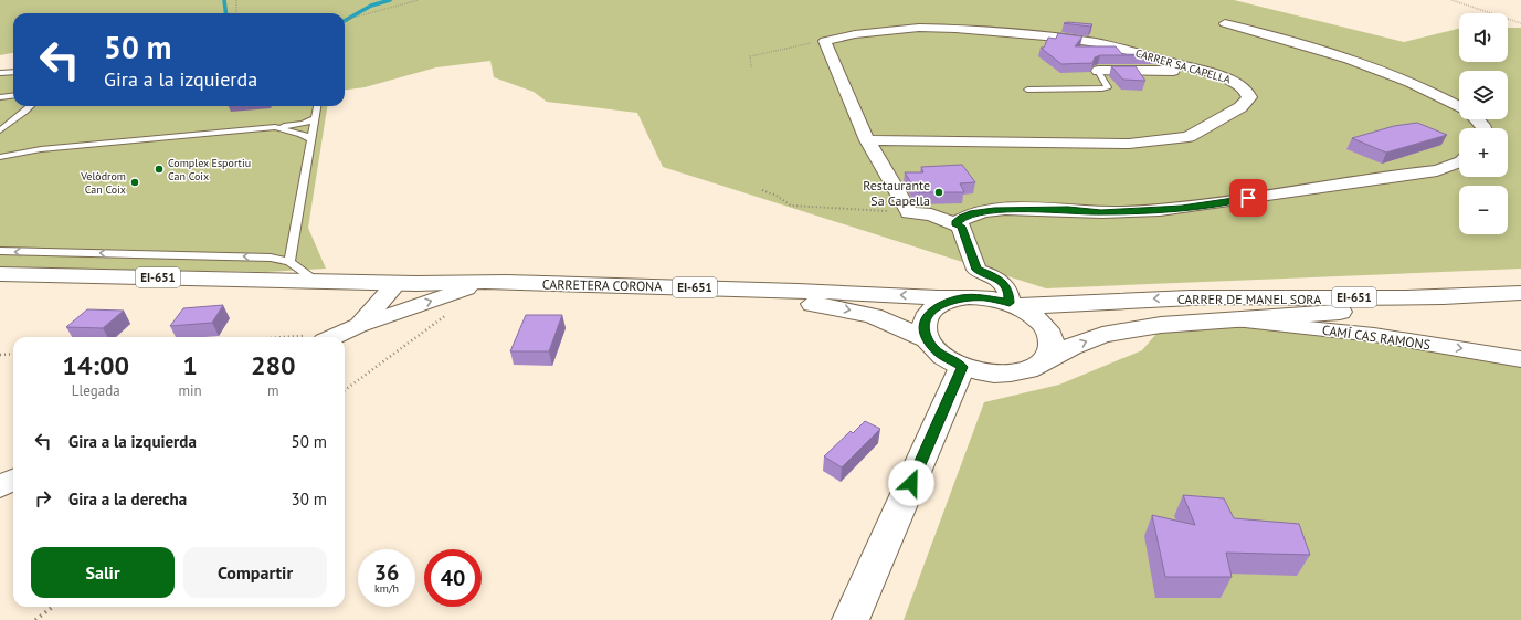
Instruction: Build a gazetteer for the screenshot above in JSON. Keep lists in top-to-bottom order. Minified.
{"streets":{"main road":["EI-651","CARRETERA CORONA","CARRER DE MANEL SORA"],"street":["CARRER SA CAPELLA","CAMÍ CAS RAMONS"]},"crossings":[["EI-651","CARRETERA CORONA"],["EI-651","CARRER DE MANEL SORA"],["CARRETERA CORONA","CARRER DE MANEL SORA"],["CARRER DE MANEL SORA","CAMÍ CAS RAMONS"]],"places":["Complex Esportiu Can Coix","Velòdrom Can Coix","Restaurante Sa Capella"],"page":{"map_buttons":["+","−"],"turn":["50 m","Gira a la izquierda"],"eta":["14:00","Llegada","1","min","280","m"],"list":[{"name":"Gira a la izquierda","value":"50 m"},{"name":"Gira a la derecha","value":"30 m"}],"buttons":["Salir","Compartir"],"speed":"36 km/h","limit":"40"}}
